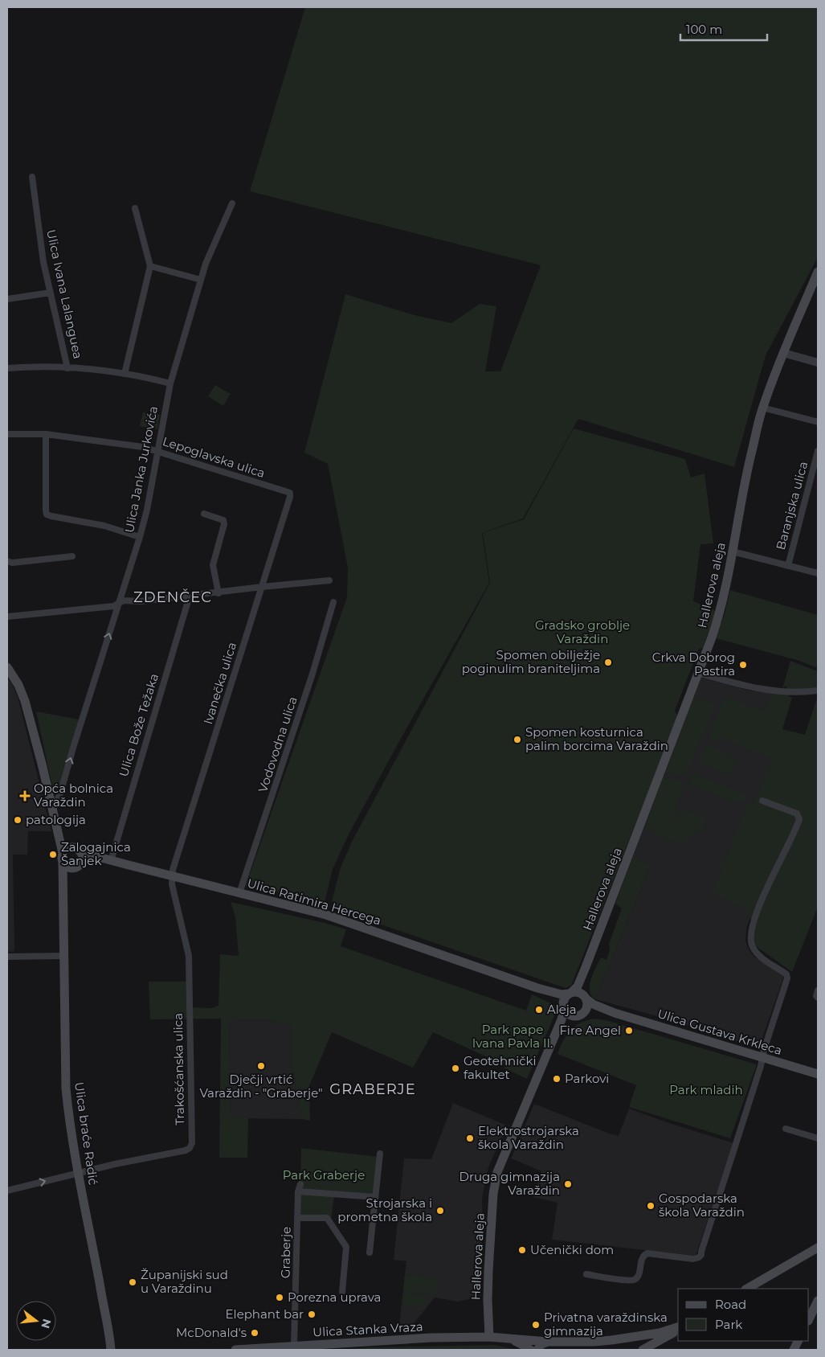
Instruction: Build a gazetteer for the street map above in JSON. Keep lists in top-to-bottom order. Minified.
{"streets":{"main road":["Hallerova aleja","Ulica Ratimira Hercega","Ulica Gustava Krkleca","Ulica braće Radić","Ulica Stanka Vraza"],"street":["Ulica Ivana Lalanguea","Lepoglavska ulica","Ulica Janka Jurkovića","Baranjska ulica","Ivanečka ulica","Ulica Bože Težaka","Vodovodna ulica","Trakošćanska ulica","Graberje"]},"crossings":[["Lepoglavska ulica","Ulica Janka Jurkovića"],["Lepoglavska ulica","Ivanečka ulica"],["Ulica Janka Jurkovića","Ulica braće Radić"],["Hallerova aleja","Ulica Ratimira Hercega"],["Hallerova aleja","Ulica Gustava Krkleca"],["Hallerova aleja","Ulica Stanka Vraza"],["Ivanečka ulica","Ulica Ratimira Hercega"],["Ivanečka ulica","Trakošćanska ulica"],["Ulica Bože Težaka","Ulica Ratimira Hercega"],["Vodovodna ulica","Ulica Ratimira Hercega"],["Ulica Ratimira Hercega","Ulica Gustava Krkleca"],["Ulica Ratimira Hercega","Trakošćanska ulica"],["Ulica Ratimira Hercega","Ulica braće Radić"],["Trakošćanska ulica","Ulica braće Radić"],["Graberje","Ulica Stanka Vraza"]],"districts":["ZDENČEC","GRABERJE"],"parks":["Gradsko groblje Varaždin","Park pape Ivana Pavla II.","Park mladih","Park Graberje"],"places":{"other":["Spomen obilježje poginulim braniteljima","Crkva Dobrog Pastira","Spomen kosturnica palim borcima Varaždin","patologija","Zalogajnica Šanjek","Aleja","Fire Angel","Dječji vrtić Varaždin - \"Graberje\"","Geotehnički fakultet","Parkovi","Elektrostrojarska škola Varaždin","Druga gimnazija Varaždin","Gospodarska škola Varaždin","Strojarska i prometna škola","Učenički dom","Županijski sud u Varaždinu","Porezna uprava","Elephant bar","Privatna varaždinska gimnazija","McDonald's"],"health":["Opća bolnica Varaždin"]},"legend":["Road","Park"],"scale_bar":"100 m","north":"right"}
